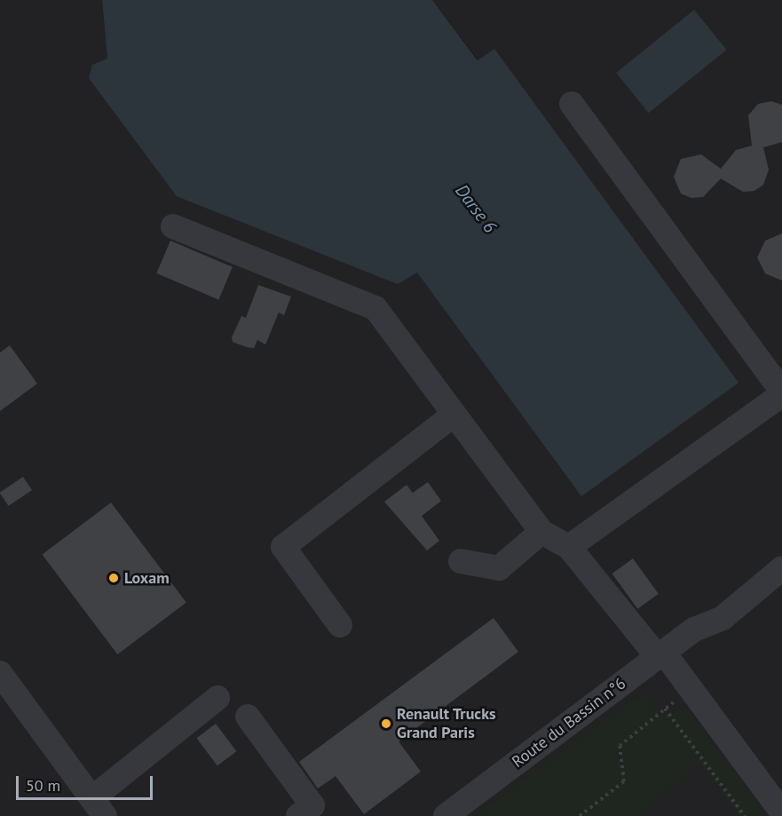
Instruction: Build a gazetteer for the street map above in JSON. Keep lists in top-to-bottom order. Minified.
{"streets":{"street":["Route du Bassin n°6"]},"water":["Darse 6"],"places":["Loxam","Renault Trucks Grand Paris"],"scale_bar":"50 m"}
